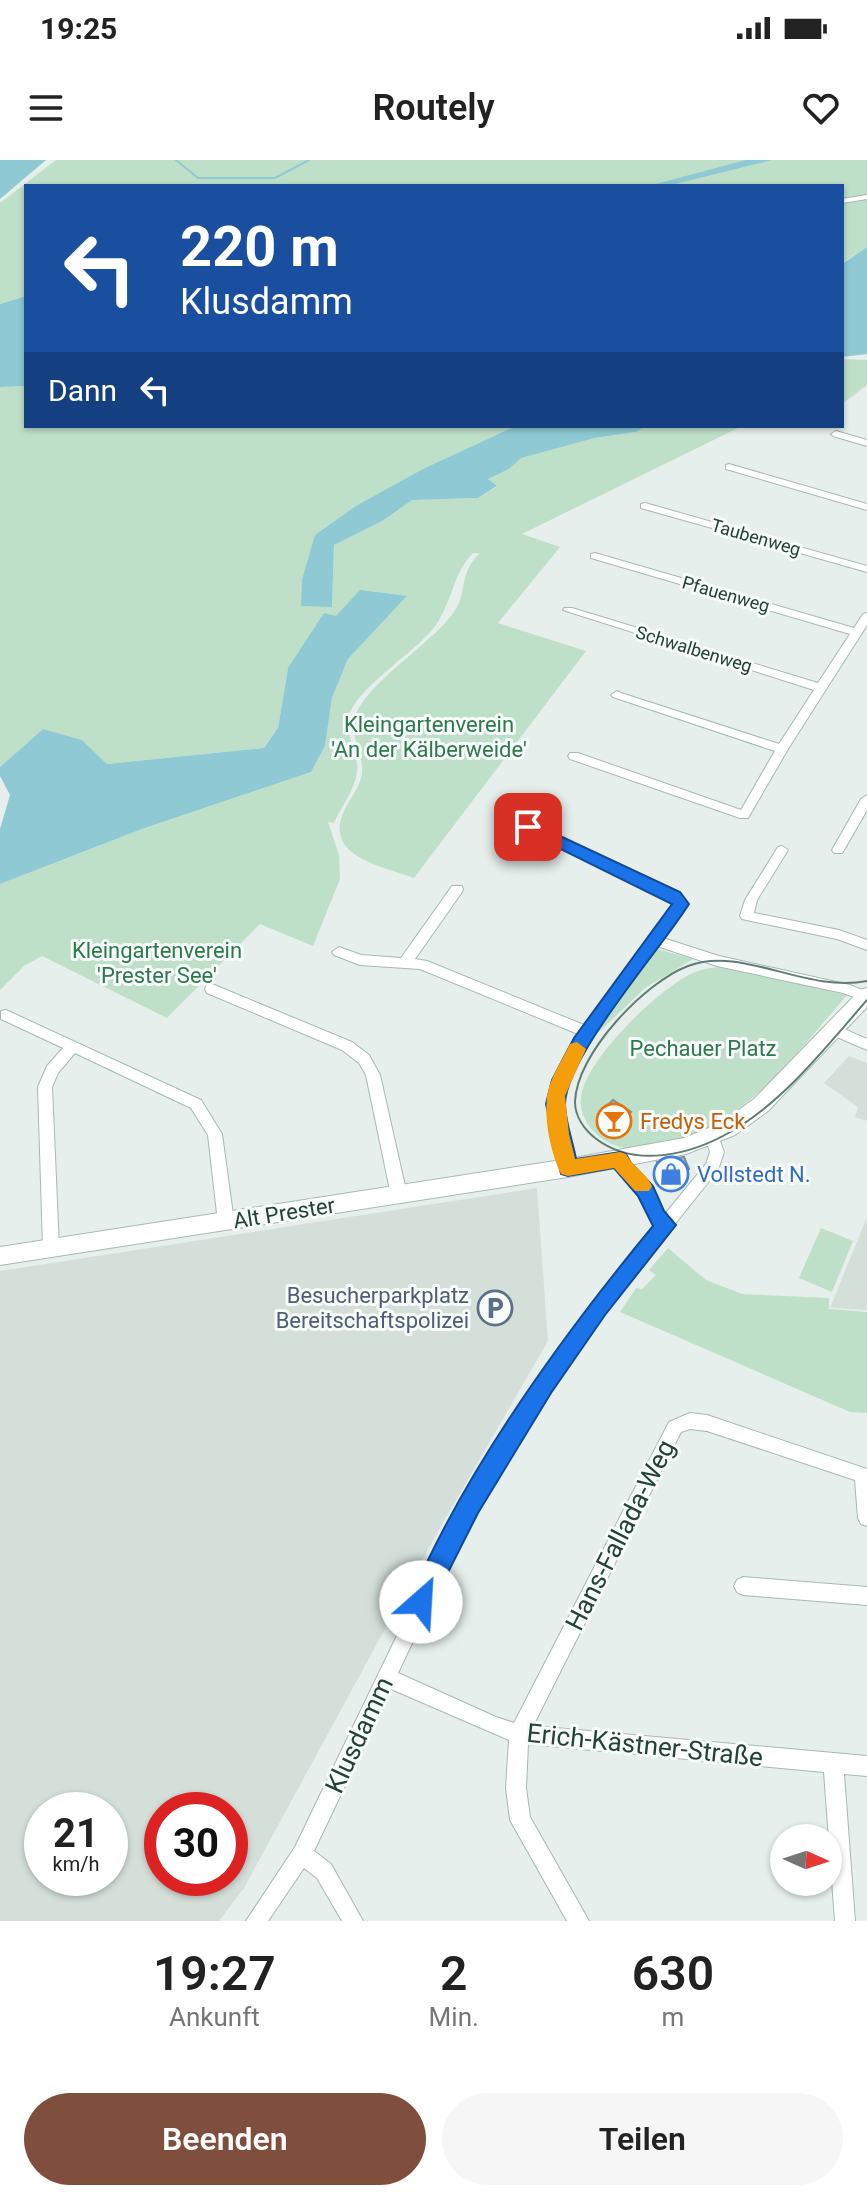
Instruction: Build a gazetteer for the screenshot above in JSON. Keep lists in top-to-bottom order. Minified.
{"streets":{"main road":["Alt Prester"],"street":["Taubenweg","Pfauenweg","Schwalbenweg","Hans-Fallada-Weg","Klusdamm","Erich-Kästner-Straße"]},"crossings":[["Hans-Fallada-Weg","Erich-Kästner-Straße"],["Klusdamm","Erich-Kästner-Straße"]],"parks":["Kleingartenverein 'An der Kälberweide'","Kleingartenverein 'Prester See'","Pechauer Platz"],"places":{"bar":["Fredys Eck"],"shop":["Vollstedt N."],"parking":["Besucherparkplatz Bereitschaftspolizei"]},"north":"right","page":{"status":"19:25","header":"Routely","turn":["220 m","Klusdamm"],"then":"Dann","speed":"21 km/h","limit":"30","eta":["19:27","Ankunft","2","Min.","630","m"],"buttons":["Beenden","Teilen"]}}
